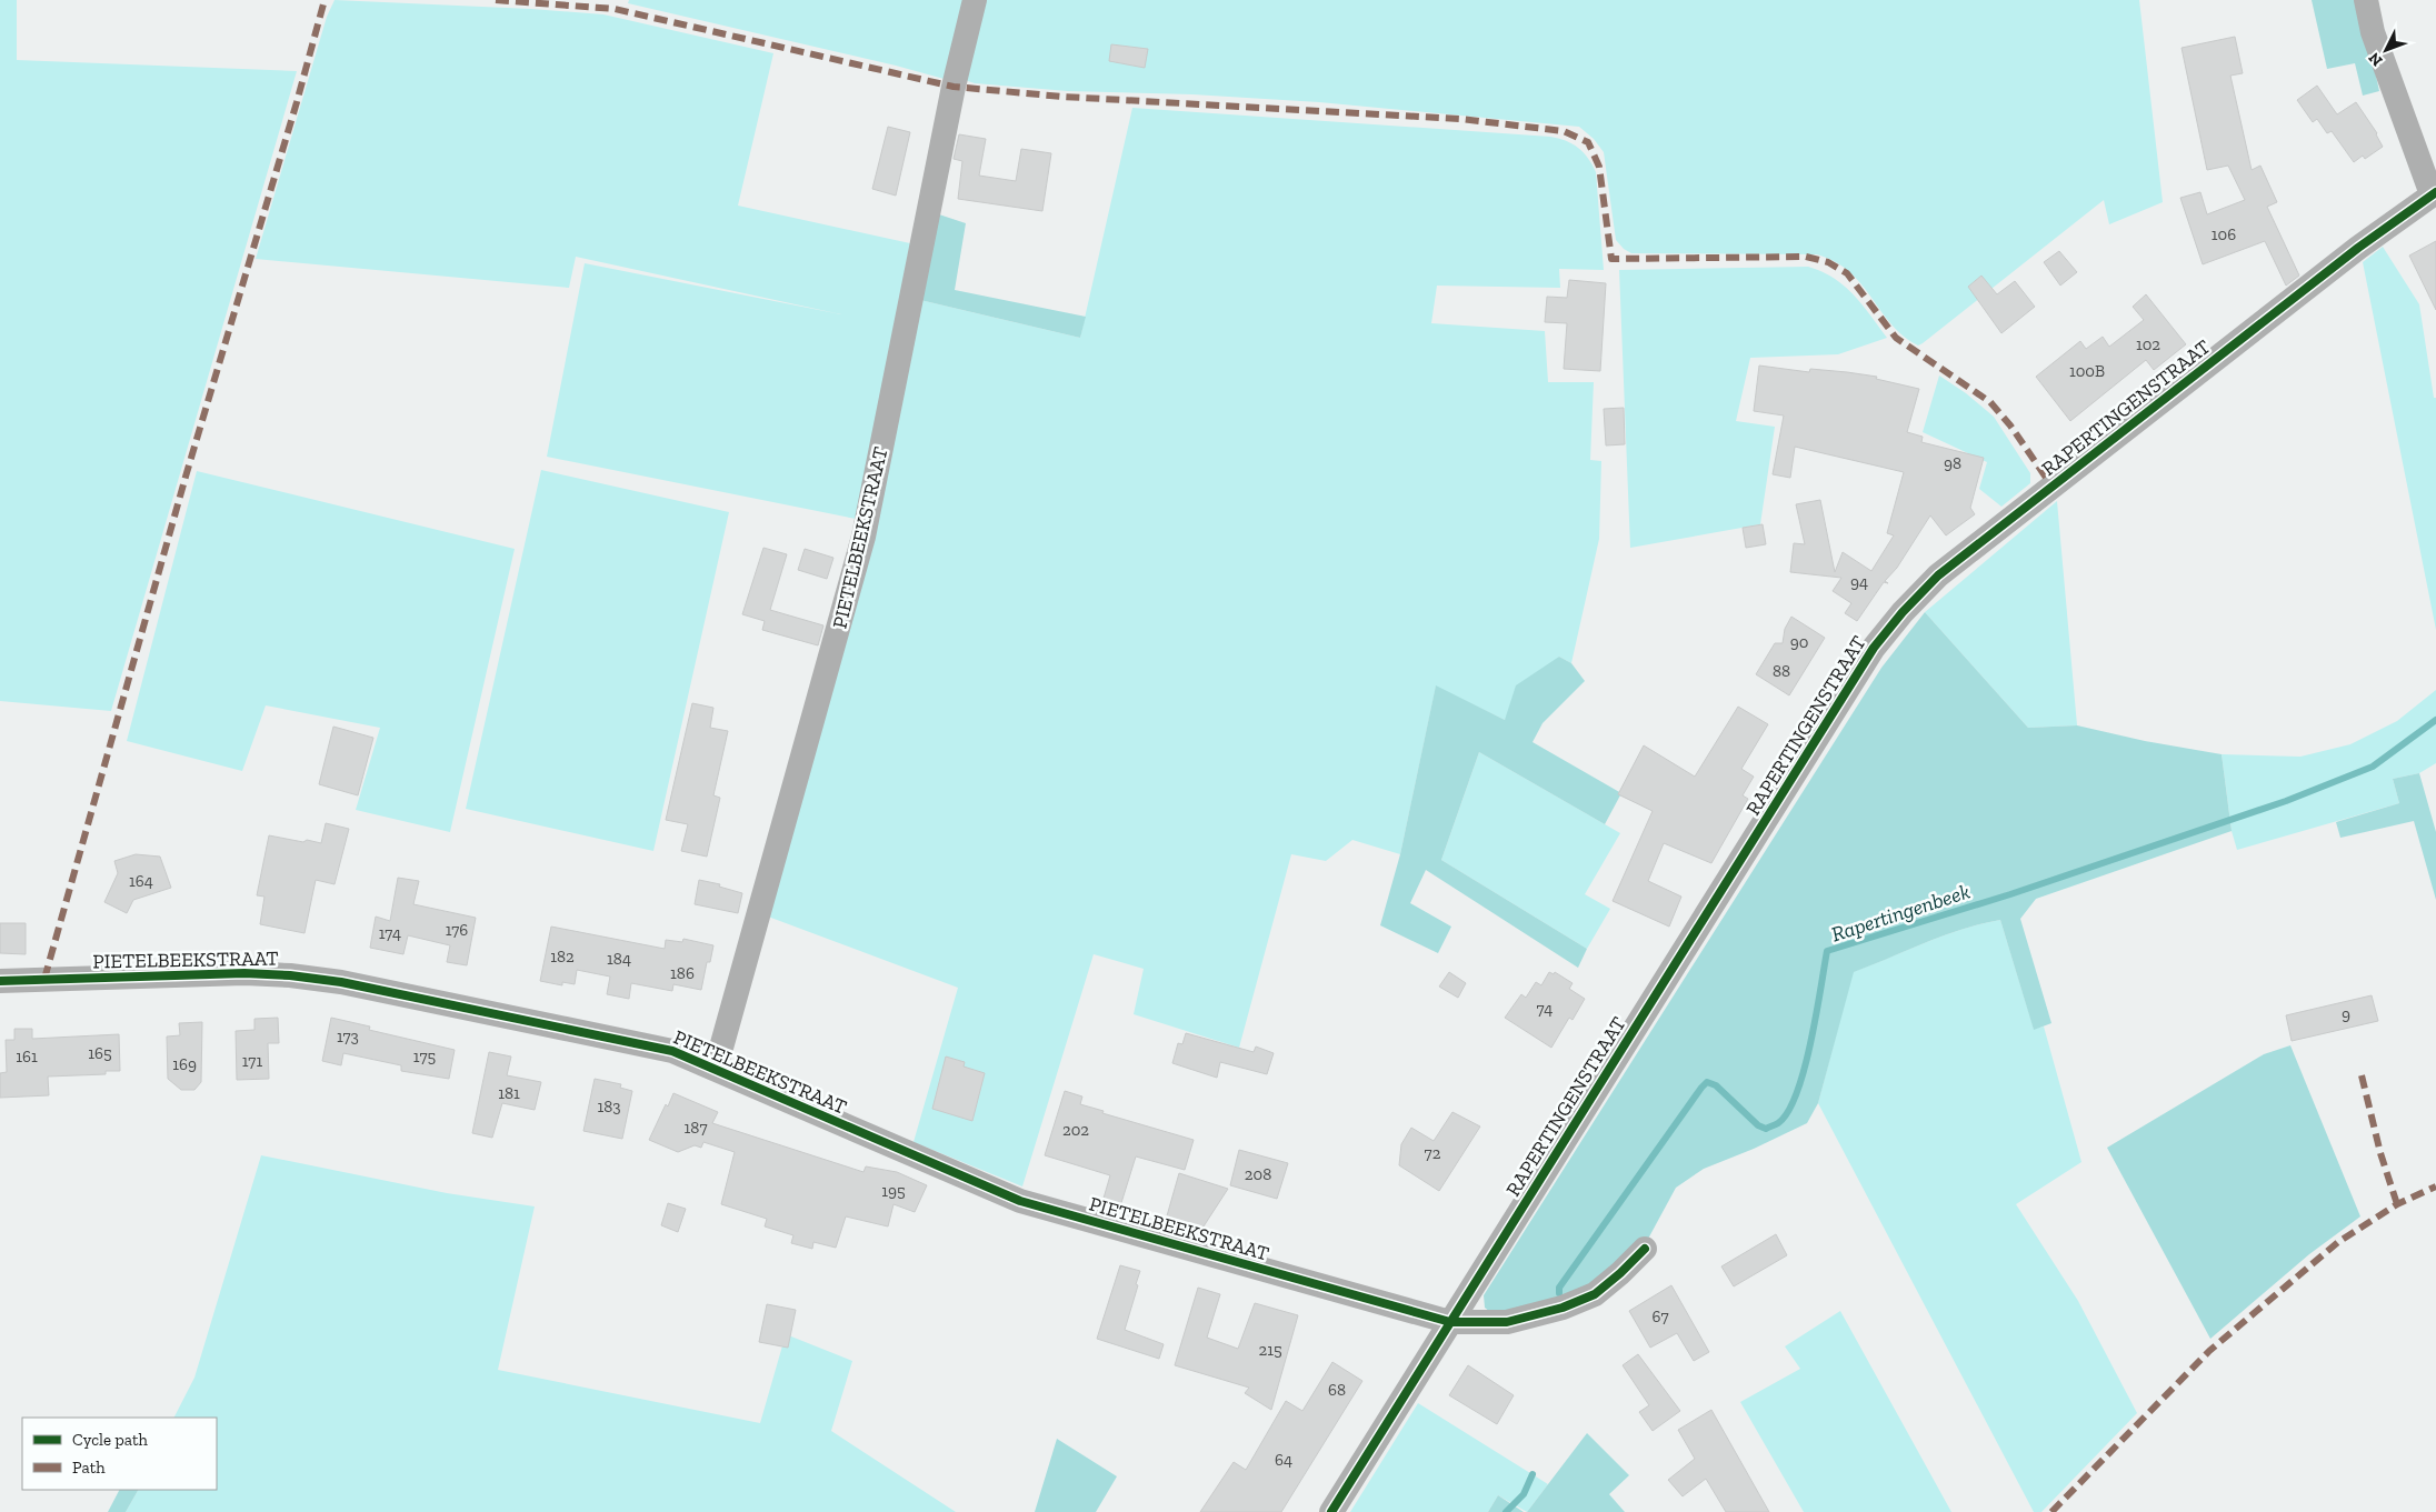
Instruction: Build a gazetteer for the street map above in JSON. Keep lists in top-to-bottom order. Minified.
{"streets":{"street":["RAPERTINGENSTRAAT","PIETELBEEKSTRAAT"]},"crossings":[["RAPERTINGENSTRAAT","PIETELBEEKSTRAAT"]],"water":["Rapertingenbeek"],"house_numbers":["106","102","100B","98","94","90","88","164","176","174","182","184","186","74","9","173","165","161","175","171","169","181","183","187","202","72","208","195","67","215","68","64"],"legend":["Cycle path","Path"],"north":"bottom left"}
